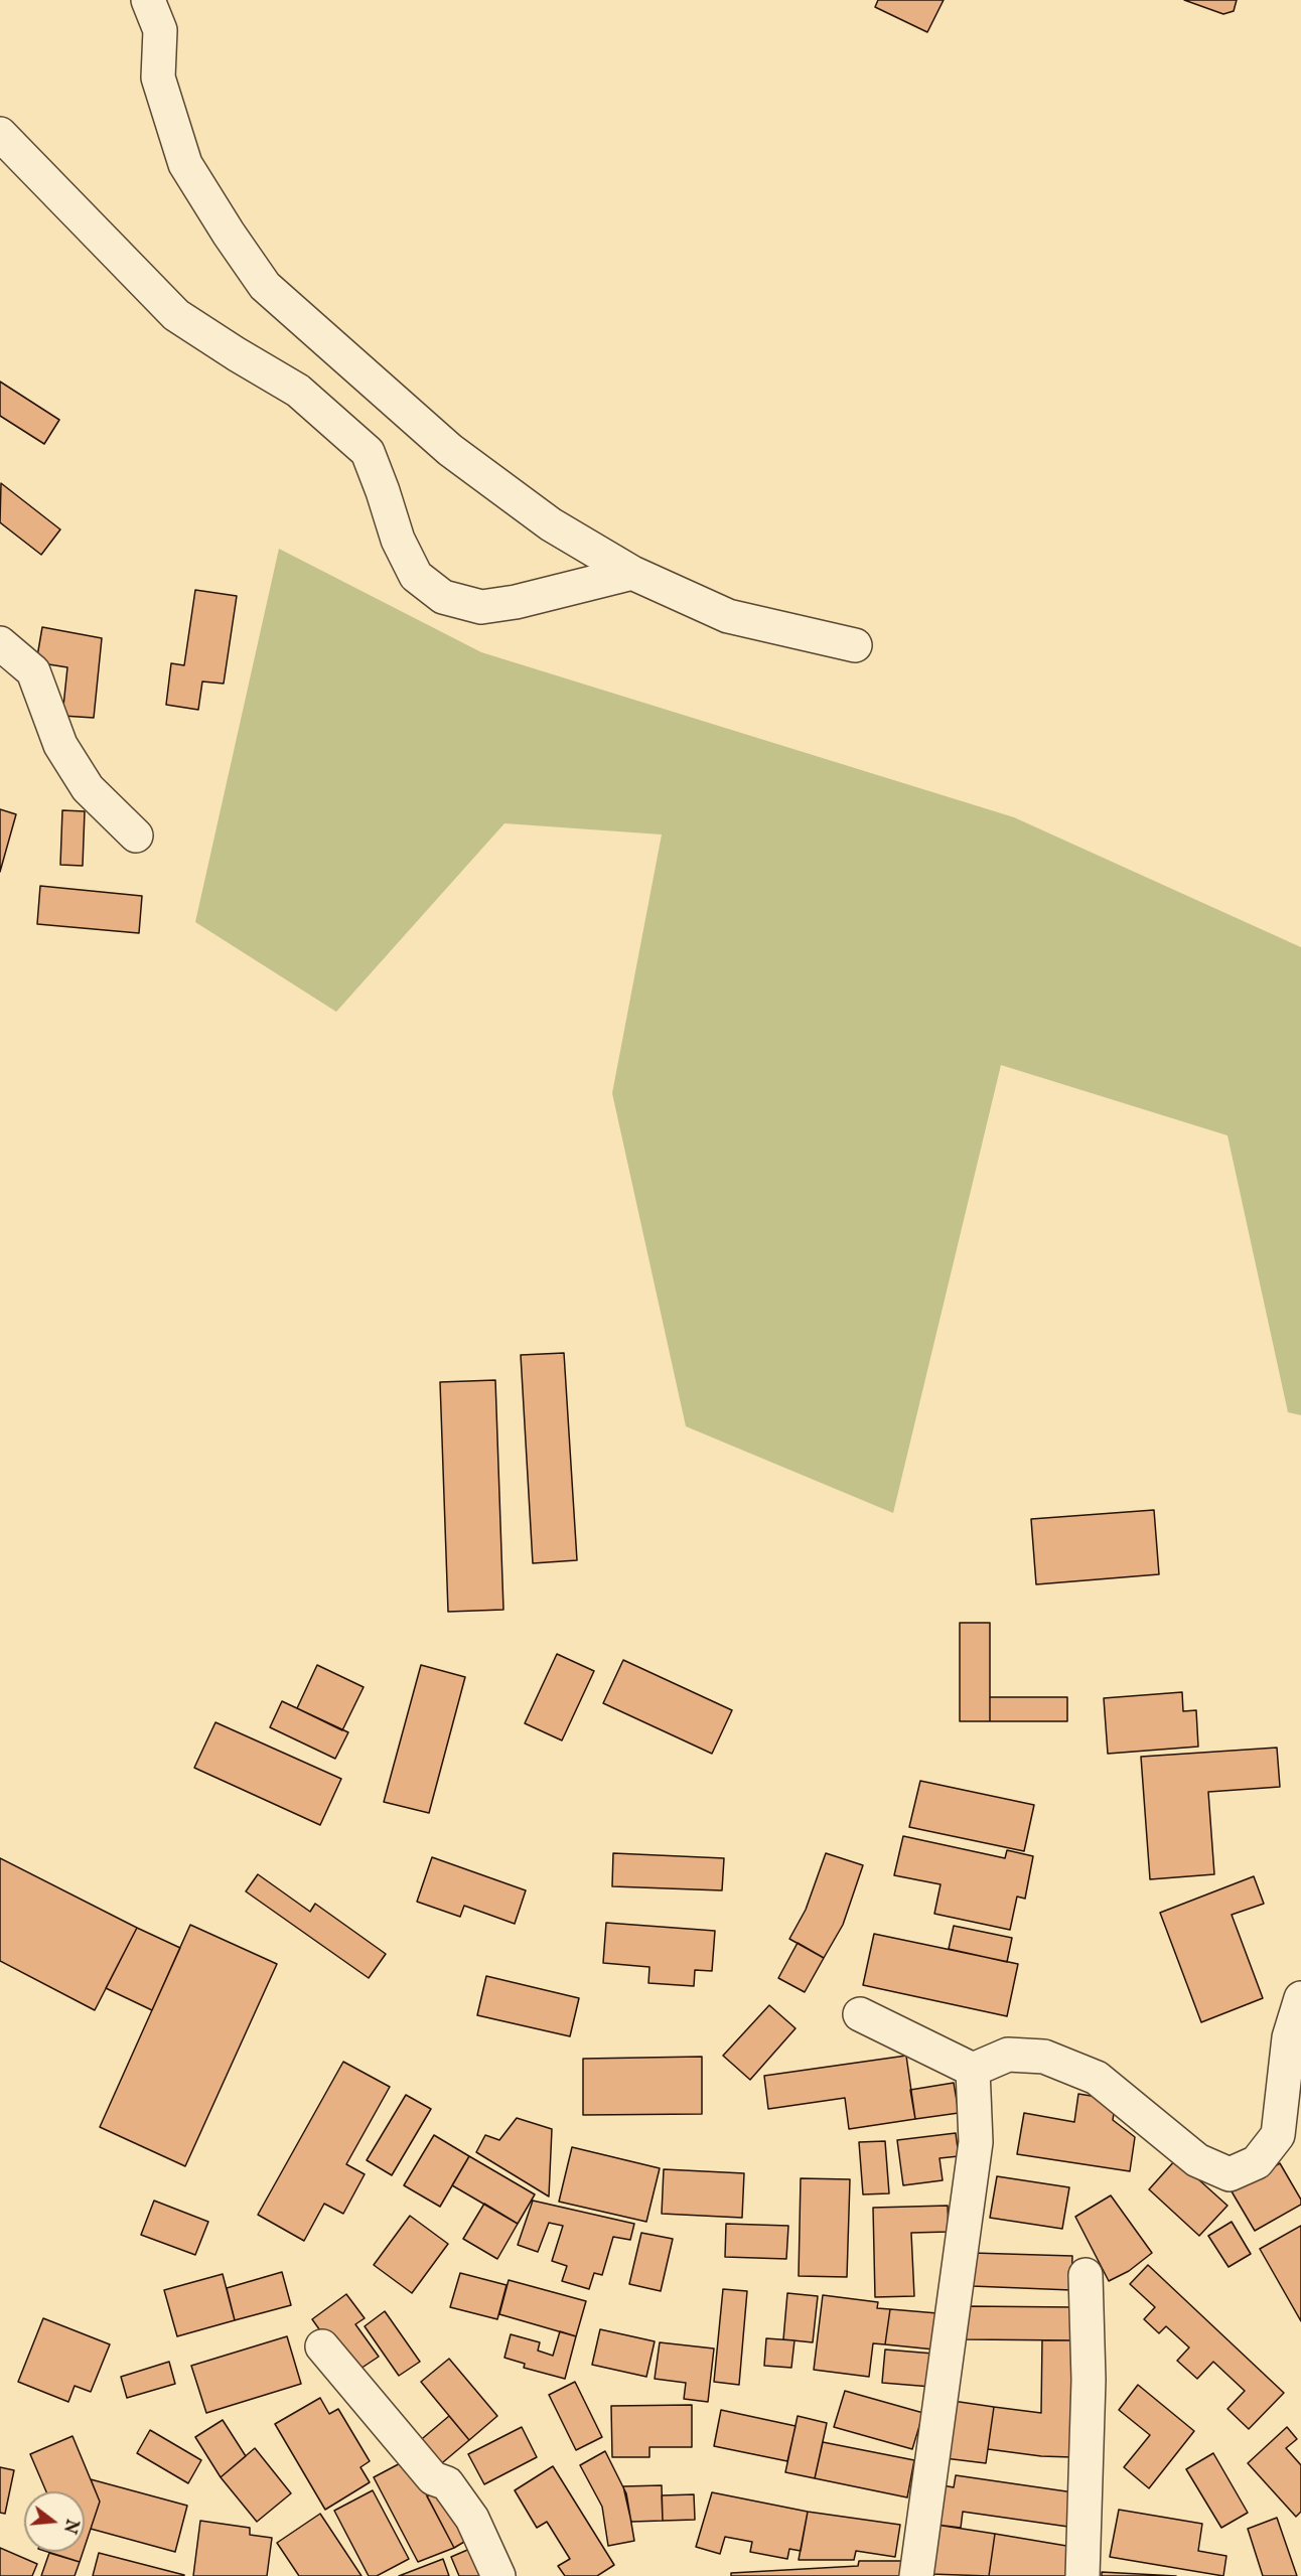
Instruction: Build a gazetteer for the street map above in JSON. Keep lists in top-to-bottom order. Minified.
{"north":"right"}
